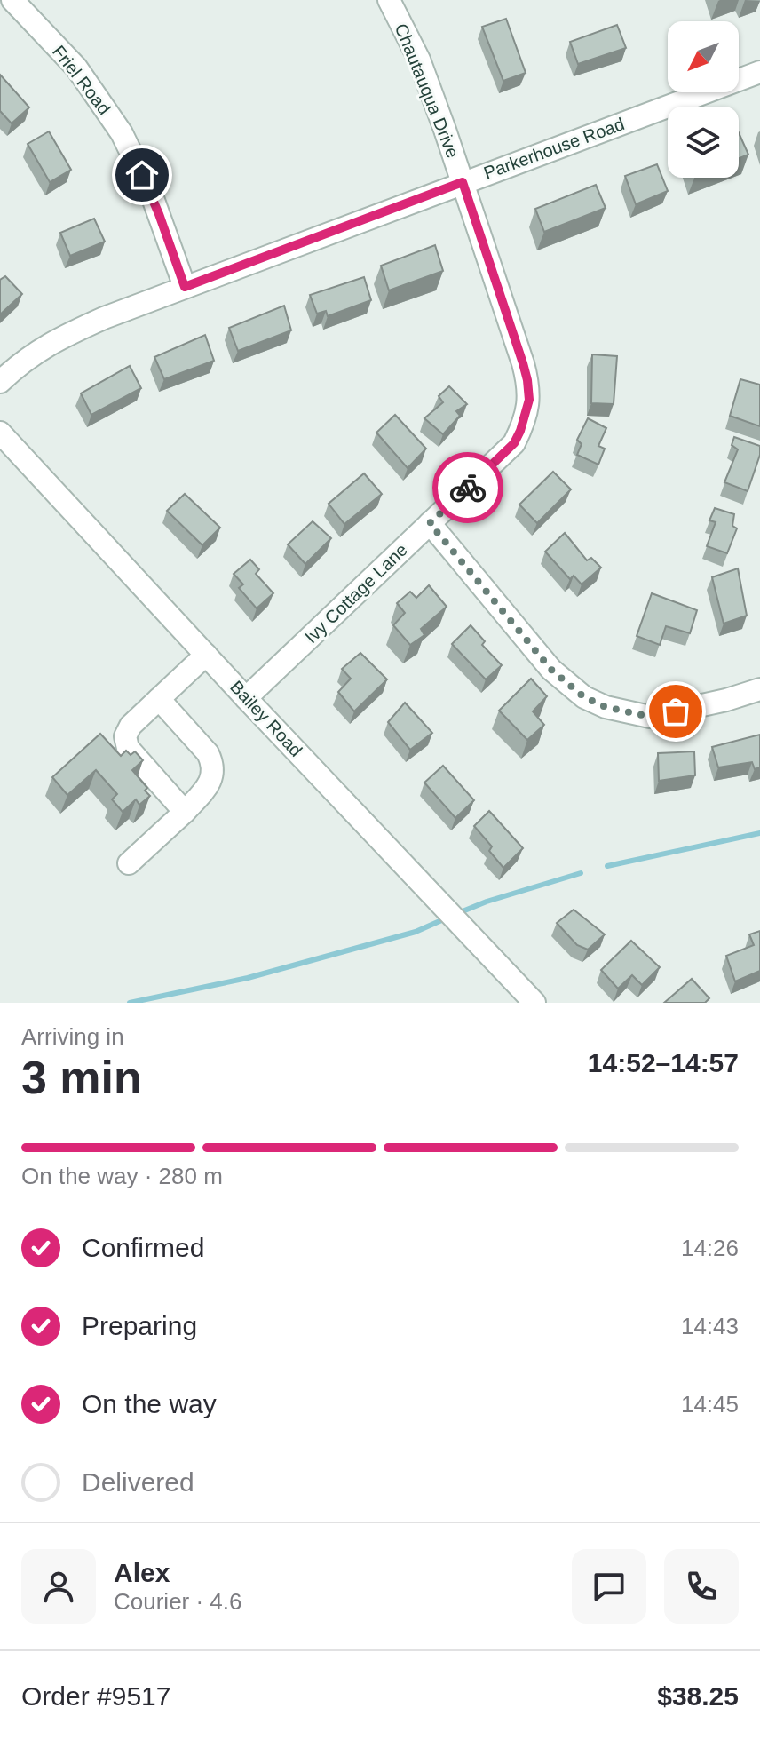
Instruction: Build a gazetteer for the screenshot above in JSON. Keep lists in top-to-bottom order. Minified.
{"streets":{"street":["Friel Road","Chautauqua Drive","Parkerhouse Road","Ivy Cottage Lane","Bailey Road"]},"crossings":[["Friel Road","Parkerhouse Road"],["Chautauqua Drive","Parkerhouse Road"],["Chautauqua Drive","Ivy Cottage Lane"],["Parkerhouse Road","Ivy Cottage Lane"],["Ivy Cottage Lane","Bailey Road"]],"north":"bottom left","page":{"heading":["3 min","Arriving in","14:52–14:57"],"panel":["Alex","Courier · 4.6","Order #9517","$38.25"],"bar":"On the way · 280 m","list":[["Confirmed","14:26"],["Preparing","14:43"],["On the way","14:45"],"Delivered"]}}
